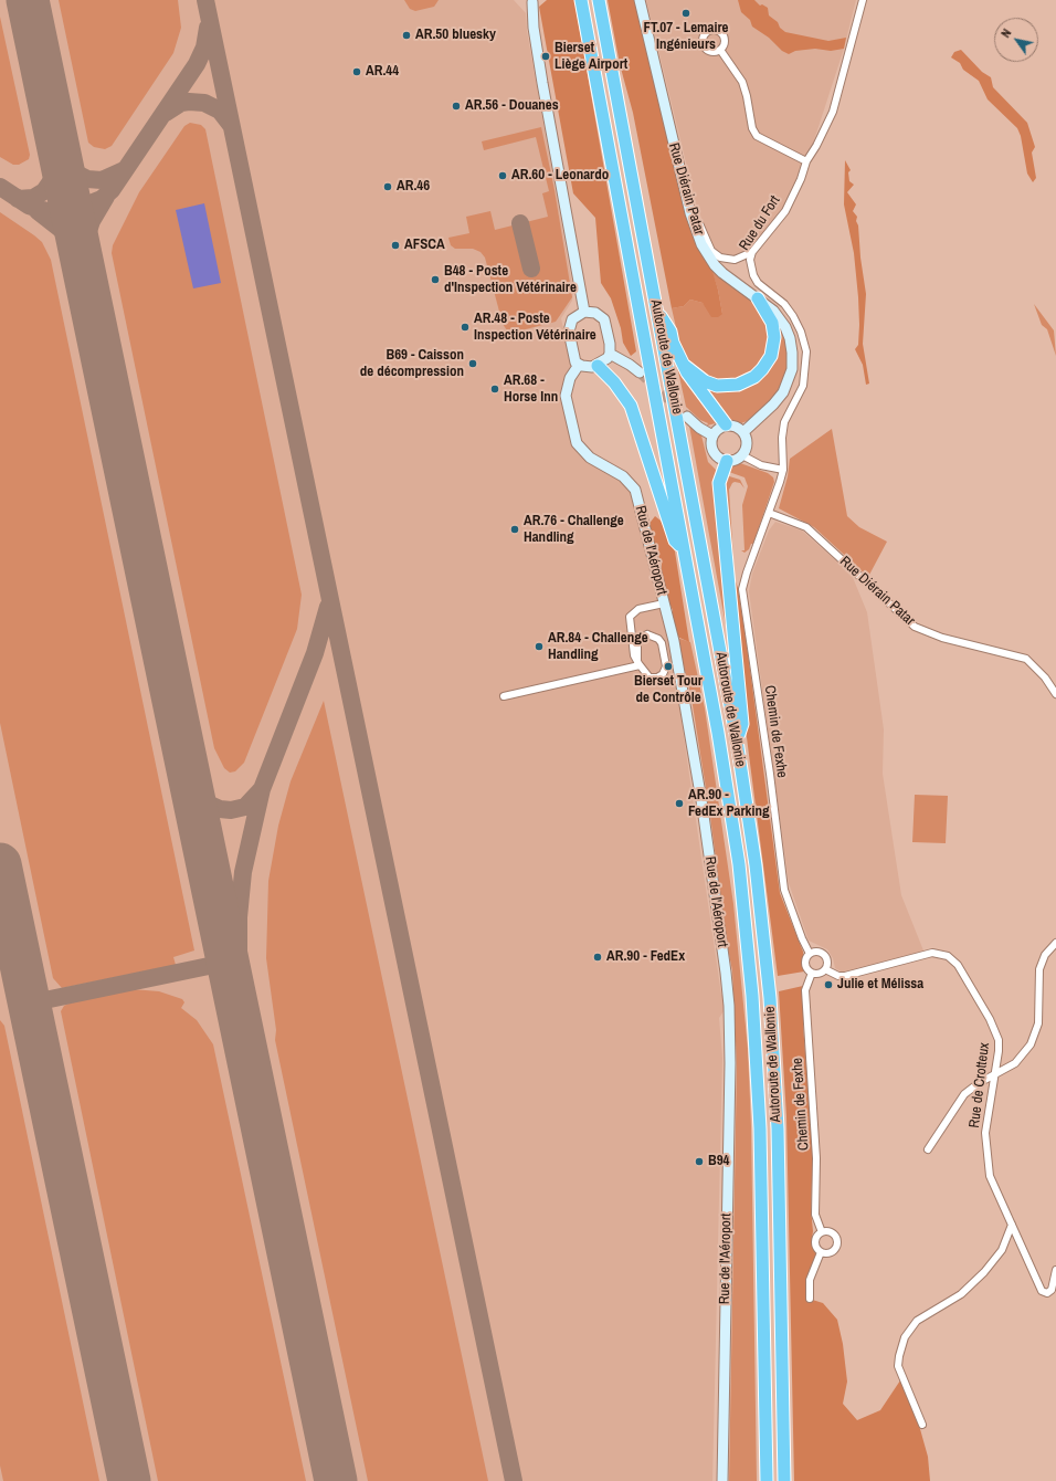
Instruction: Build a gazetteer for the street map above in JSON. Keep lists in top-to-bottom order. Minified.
{"streets":{"highway":["Autoroute de Wallonie"],"street":["Rue Diérain Patar","Rue du Fort","Rue de l'Aéroport","Chemin de Fexhe","Rue de Crotteux"]},"crossings":[["Rue Diérain Patar","Rue du Fort"],["Rue Diérain Patar","Chemin de Fexhe"],["Rue du Fort","Chemin de Fexhe"],["Chemin de Fexhe","Rue de Crotteux"]],"places":["FT.07 - Lemaire Ingénieurs","AR.50 bluesky","Bierset Liège Airport","AR.44","AR.56 - Douanes","AR.60 - Leonardo","AR.46","AFSCA","B48 - Poste d'Inspection Vétérinaire","AR.48 - Poste Inspection Vétérinaire","B69 - Caisson de décompression","AR.68 - Horse Inn","AR.76 - Challenge Handling","AR.84 - Challenge Handling","Bierset Tour de Contrôle","AR.90 - FedEx Parking","AR.90 - FedEx","Julie et Mélissa","B94"],"north":"top left"}
